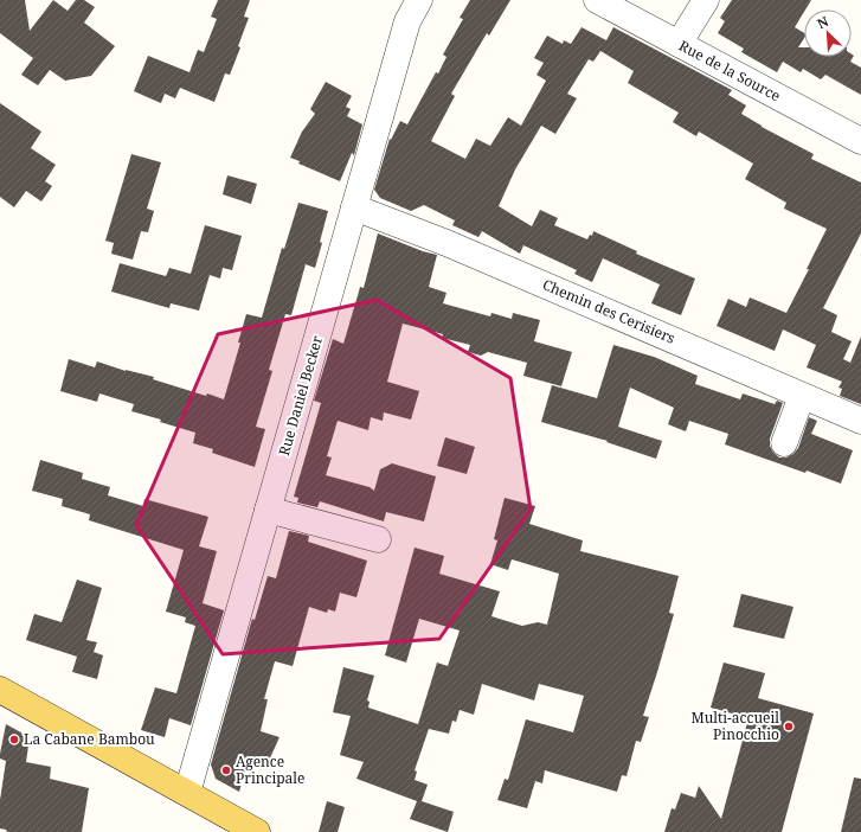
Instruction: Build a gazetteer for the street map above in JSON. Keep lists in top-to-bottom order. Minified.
{"streets":{"street":["Rue de la Source","Chemin des Cerisiers","Rue Daniel Becker"]},"crossings":[["Chemin des Cerisiers","Rue Daniel Becker"]],"places":["Multi-accueil Pinocchio","La Cabane Bambou","Agence Principale"],"north":"top left"}
